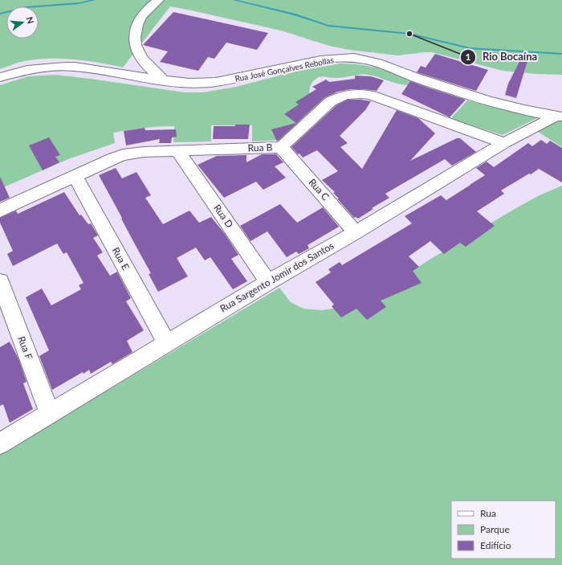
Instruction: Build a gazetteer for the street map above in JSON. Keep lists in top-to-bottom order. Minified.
{"streets":{"street":["Rua José Gonçalves Rebollas","Rua B","Rua C","Rua D","Rua E","Rua Sargento Jomir dos Santos","Rua F"]},"crossings":[["Rua José Gonçalves Rebollas","Rua Sargento Jomir dos Santos"],["Rua B","Rua C"],["Rua B","Rua D"],["Rua B","Rua E"],["Rua B","Rua Sargento Jomir dos Santos"],["Rua C","Rua Sargento Jomir dos Santos"],["Rua D","Rua Sargento Jomir dos Santos"],["Rua E","Rua Sargento Jomir dos Santos"],["Rua Sargento Jomir dos Santos","Rua F"]],"places":["Rio Bocaína"],"legend":["Rua","Parque","Edifício"],"north":"right"}
